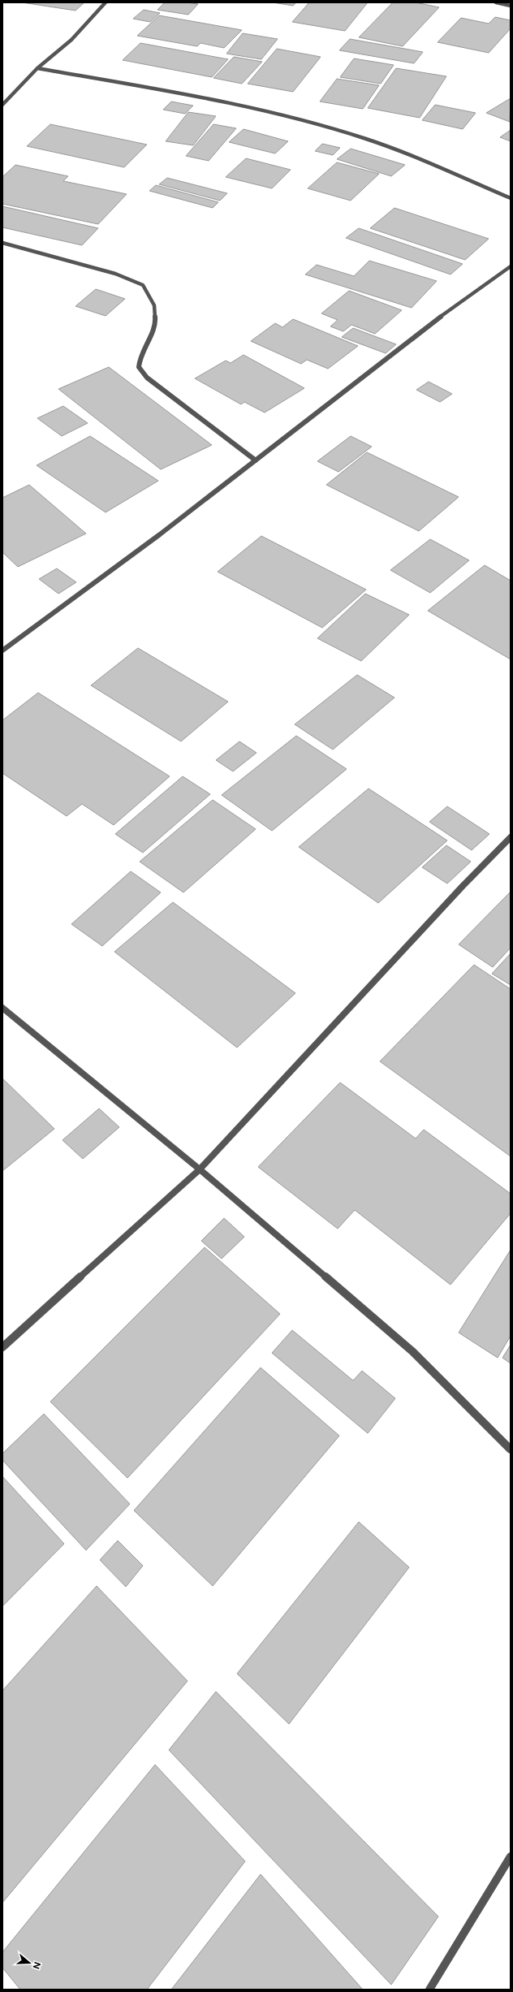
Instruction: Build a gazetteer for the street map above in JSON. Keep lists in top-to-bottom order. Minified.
{"north":"right"}
